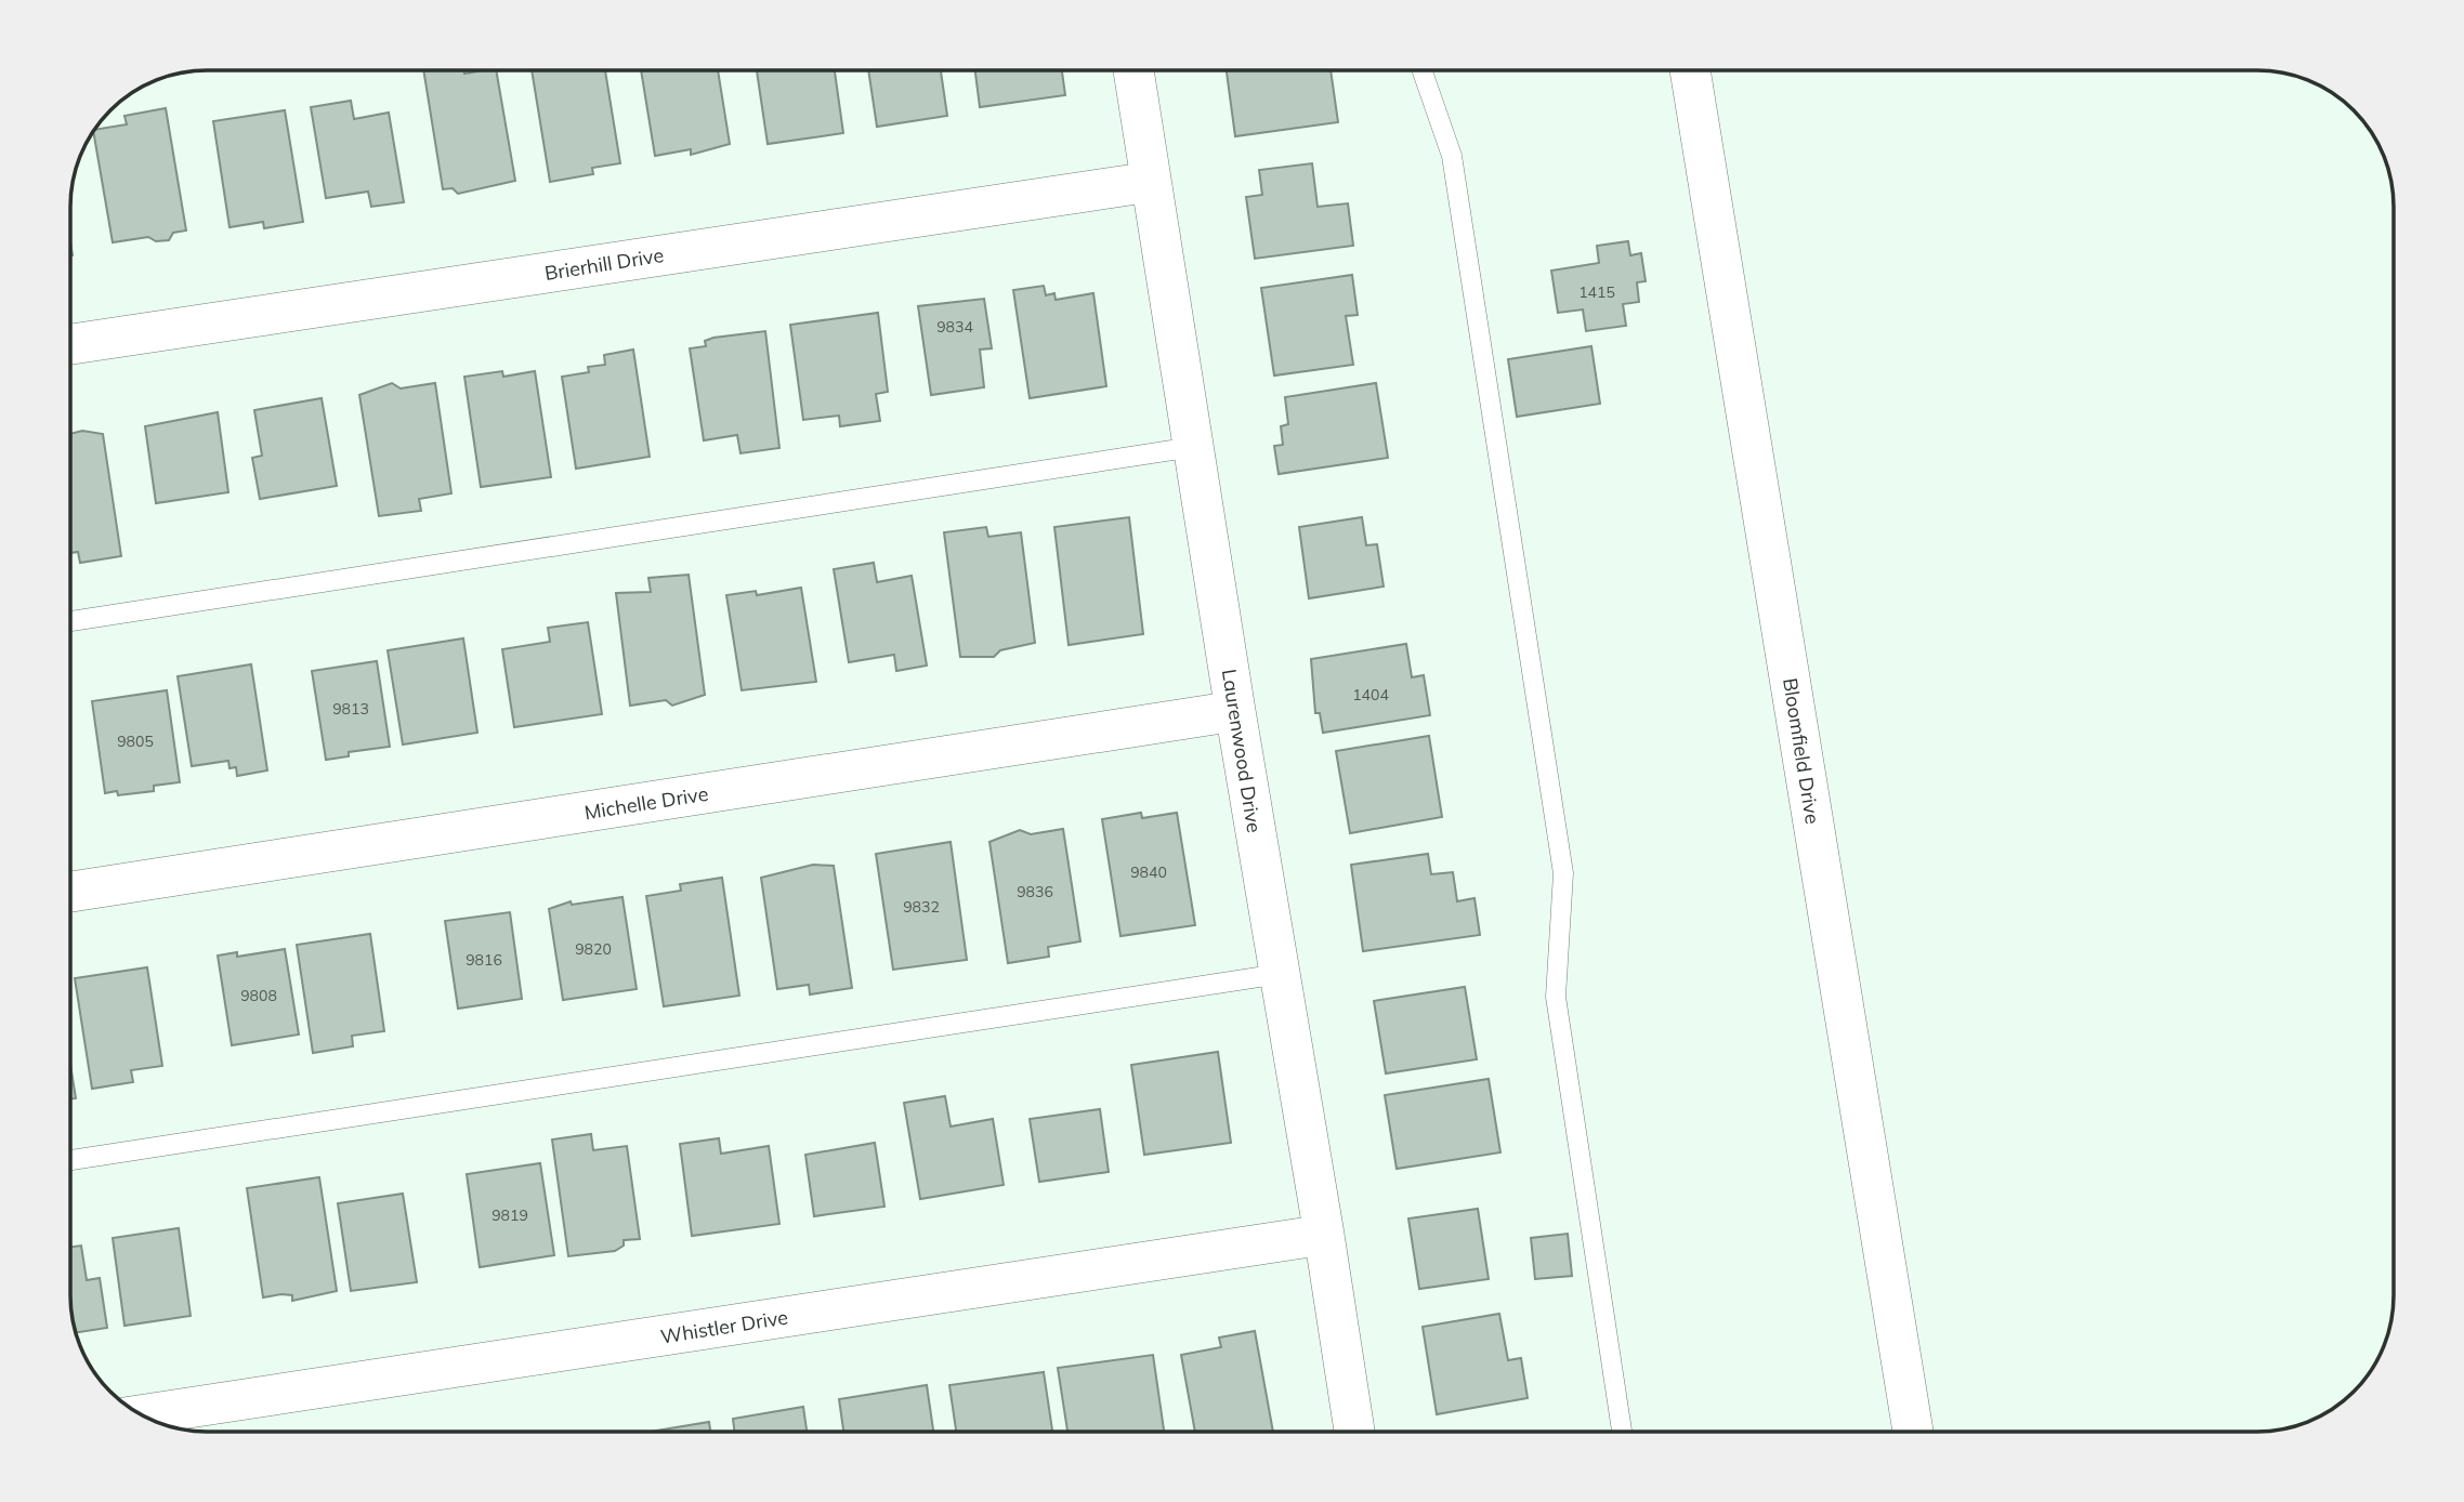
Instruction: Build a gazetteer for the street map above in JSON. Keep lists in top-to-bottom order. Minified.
{"streets":{"street":["Brierhill Drive","Laurenwood Drive","Bloomfield Drive","Michelle Drive","Whistler Drive"]},"crossings":[["Brierhill Drive","Laurenwood Drive"],["Laurenwood Drive","Michelle Drive"],["Laurenwood Drive","Whistler Drive"]],"house_numbers":["1415","9834","1404","9813","9805","9840","9836","9832","9820","9816","9808","9819"]}
